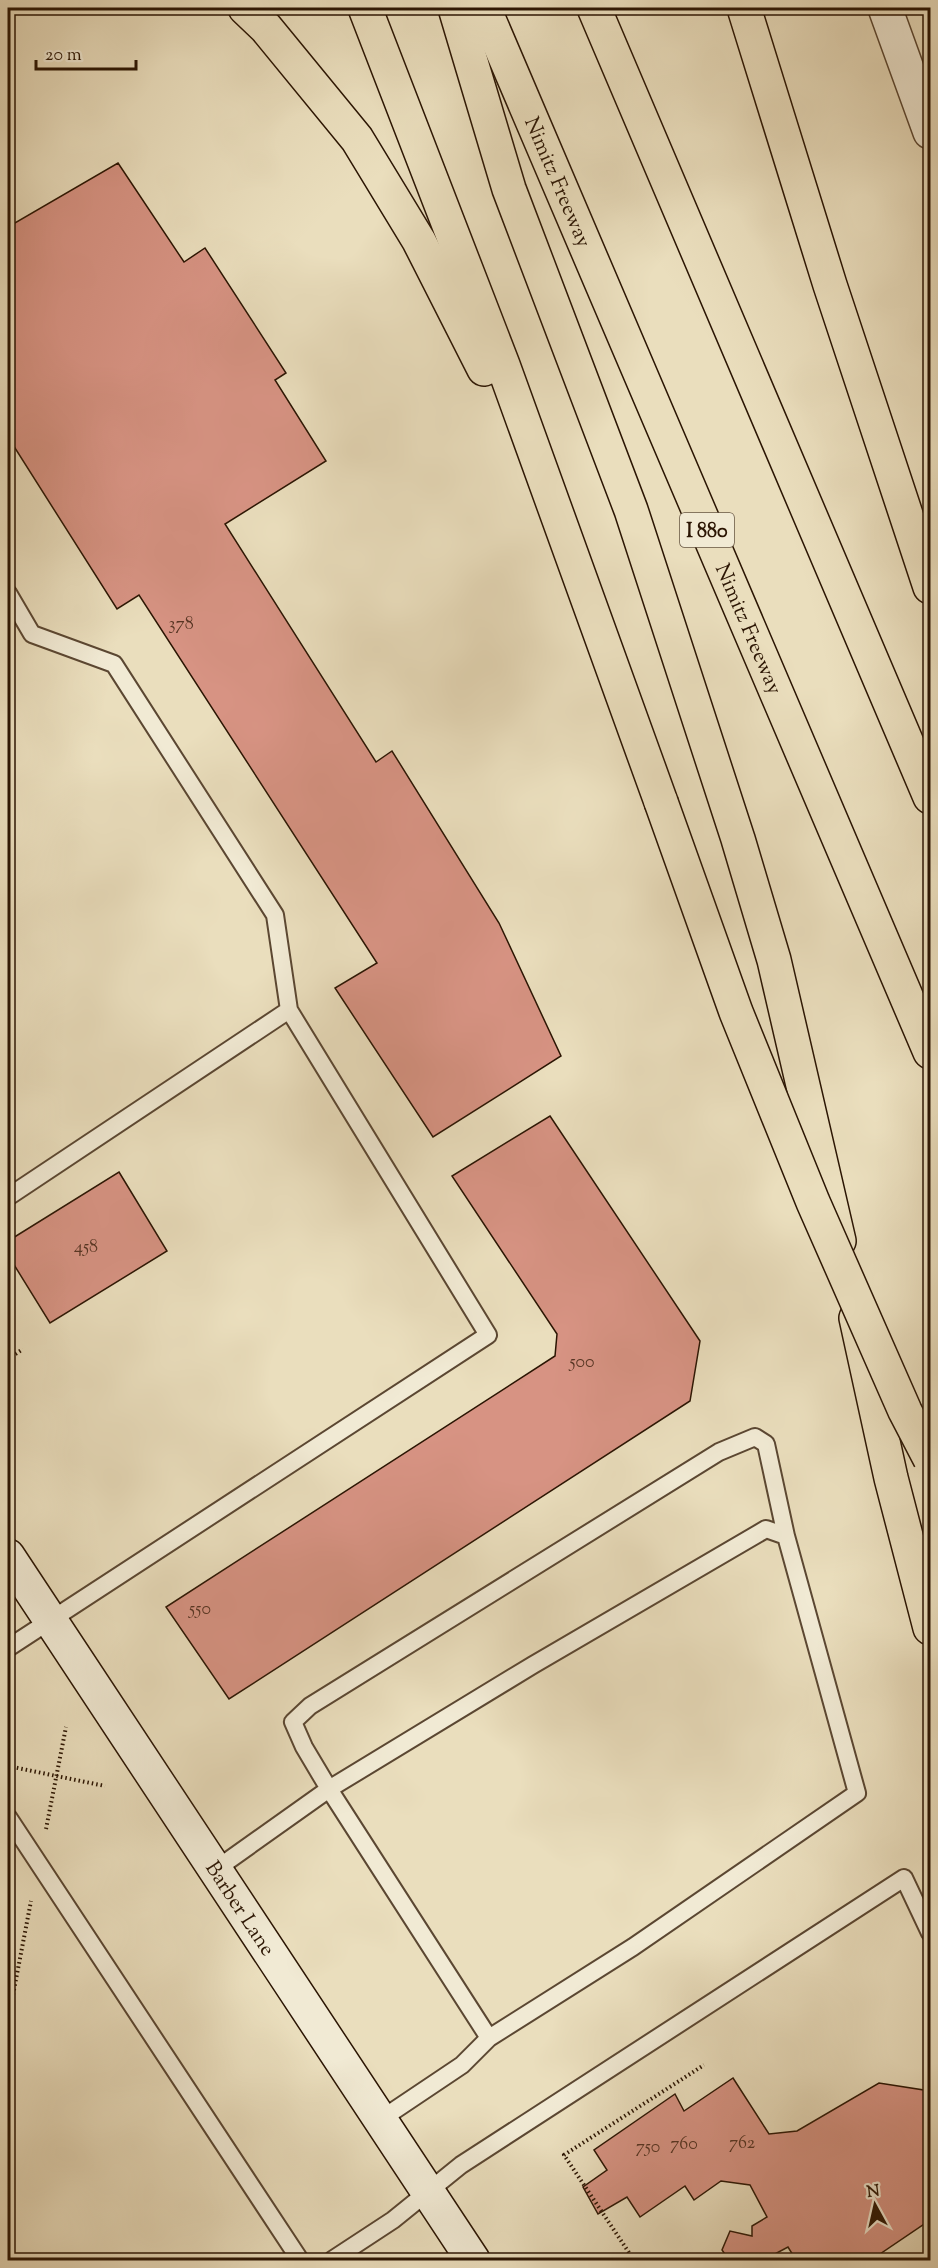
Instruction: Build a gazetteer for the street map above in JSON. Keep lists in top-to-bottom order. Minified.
{"streets":{"highway":["Nimitz Freeway","I 880"],"street":["Barber Lane"]},"house_numbers":["378","458","500","550","762","760","750"],"scale_bar":"20 m","north":"top"}
